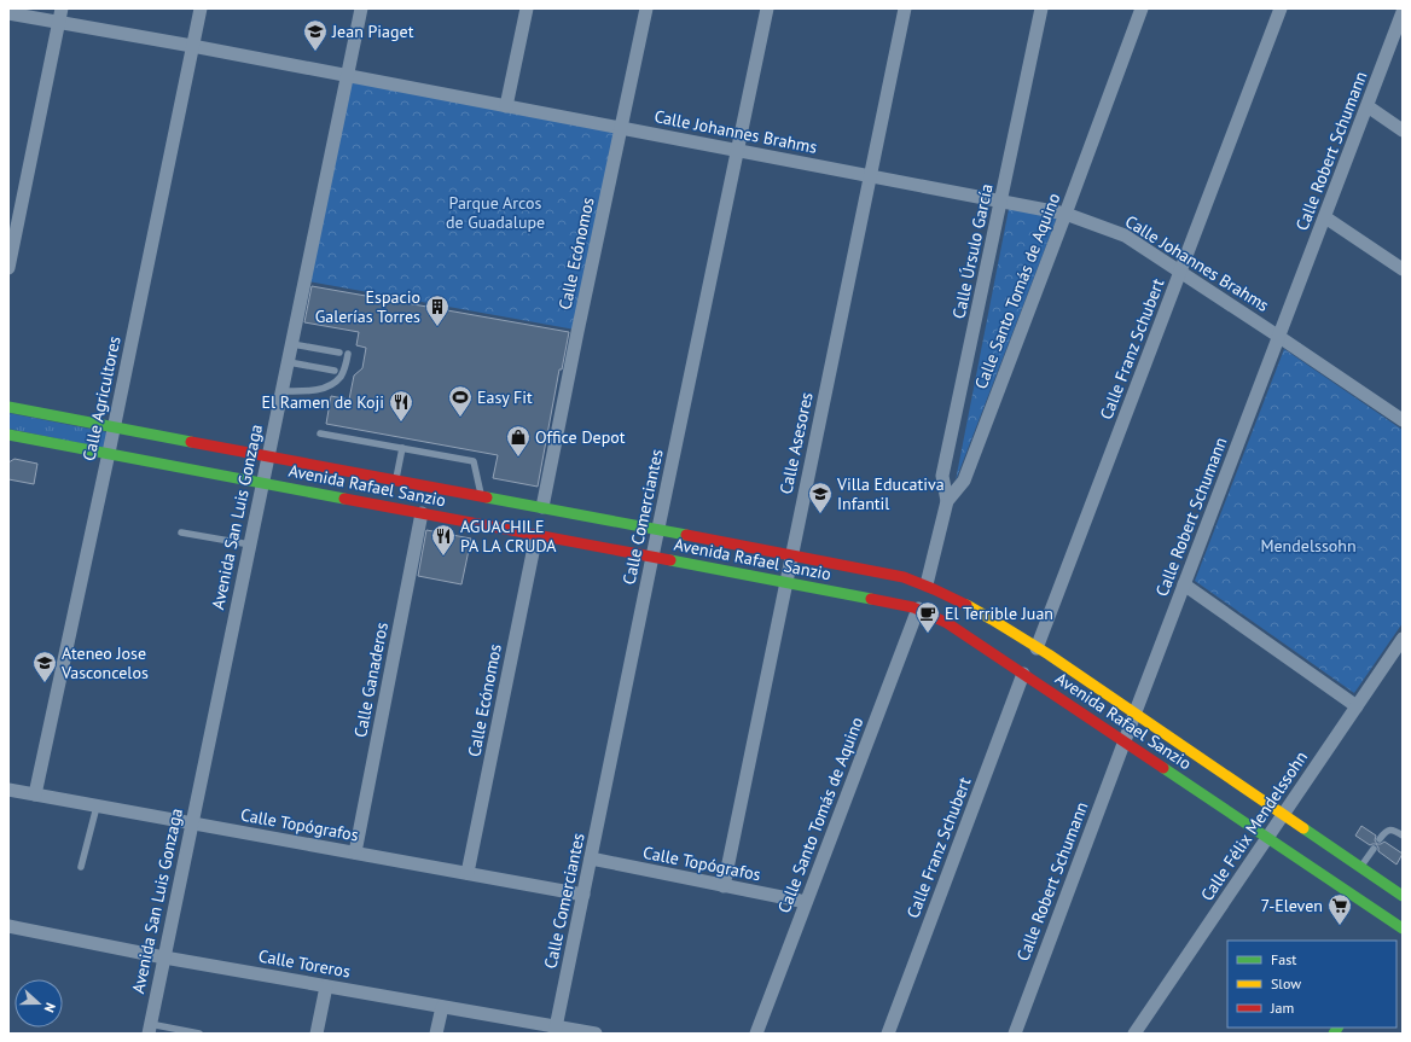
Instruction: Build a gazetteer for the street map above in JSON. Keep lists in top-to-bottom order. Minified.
{"streets":{"main road":["Avenida Rafael Sanzio"],"street":["Calle Johannes Brahms","Calle Robert Schumann","Calle Úrsulo García","Calle Ecónomos","Calle Santo Tomás de Aquino","Calle Franz Schubert","Calle Agricultores","Calle Asesores","Avenida San Luis Gonzaga","Calle Comerciantes","Calle Ganaderos","Calle Topógrafos","Calle Félix Mendelssohn","Calle Toreros"]},"crossings":[["Calle Johannes Brahms","Calle Robert Schumann"],["Calle Johannes Brahms","Calle Úrsulo García"],["Calle Johannes Brahms","Calle Ecónomos"],["Calle Johannes Brahms","Calle Santo Tomás de Aquino"],["Calle Johannes Brahms","Calle Franz Schubert"],["Calle Johannes Brahms","Calle Agricultores"],["Calle Johannes Brahms","Calle Asesores"],["Calle Johannes Brahms","Avenida San Luis Gonzaga"],["Calle Johannes Brahms","Calle Comerciantes"],["Calle Robert Schumann","Avenida Rafael Sanzio"],["Calle Úrsulo García","Calle Santo Tomás de Aquino"],["Calle Ecónomos","Avenida Rafael Sanzio"],["Calle Ecónomos","Calle Topógrafos"],["Calle Santo Tomás de Aquino","Avenida Rafael Sanzio"],["Calle Santo Tomás de Aquino","Calle Topógrafos"],["Calle Franz Schubert","Avenida Rafael Sanzio"],["Calle Agricultores","Avenida Rafael Sanzio"],["Calle Agricultores","Calle Topógrafos"],["Calle Asesores","Avenida Rafael Sanzio"],["Calle Asesores","Calle Topógrafos"],["Avenida Rafael Sanzio","Avenida San Luis Gonzaga"],["Avenida Rafael Sanzio","Calle Comerciantes"],["Avenida Rafael Sanzio","Calle Ganaderos"],["Avenida Rafael Sanzio","Calle Félix Mendelssohn"],["Avenida San Luis Gonzaga","Calle Topógrafos"],["Avenida San Luis Gonzaga","Calle Toreros"],["Calle Comerciantes","Calle Topógrafos"],["Calle Comerciantes","Calle Toreros"],["Calle Ganaderos","Calle Topógrafos"]],"parks":["Parque Arcos de Guadalupe","Mendelssohn"],"places":{"school or university":["Jean Piaget","Villa Educativa Infantil","Ateneo Jose Vasconcelos"],"building":["Espacio Galerías Torres"],"sports":["Easy Fit"],"restaurant":["El Ramen de Koji","AGUACHILE PA LA CRUDA"],"shop":["Office Depot"],"cafe":["El Terrible Juan"],"supermarket":["7-Eleven"]},"legend":["Fast","Slow","Jam"],"north":"right"}
